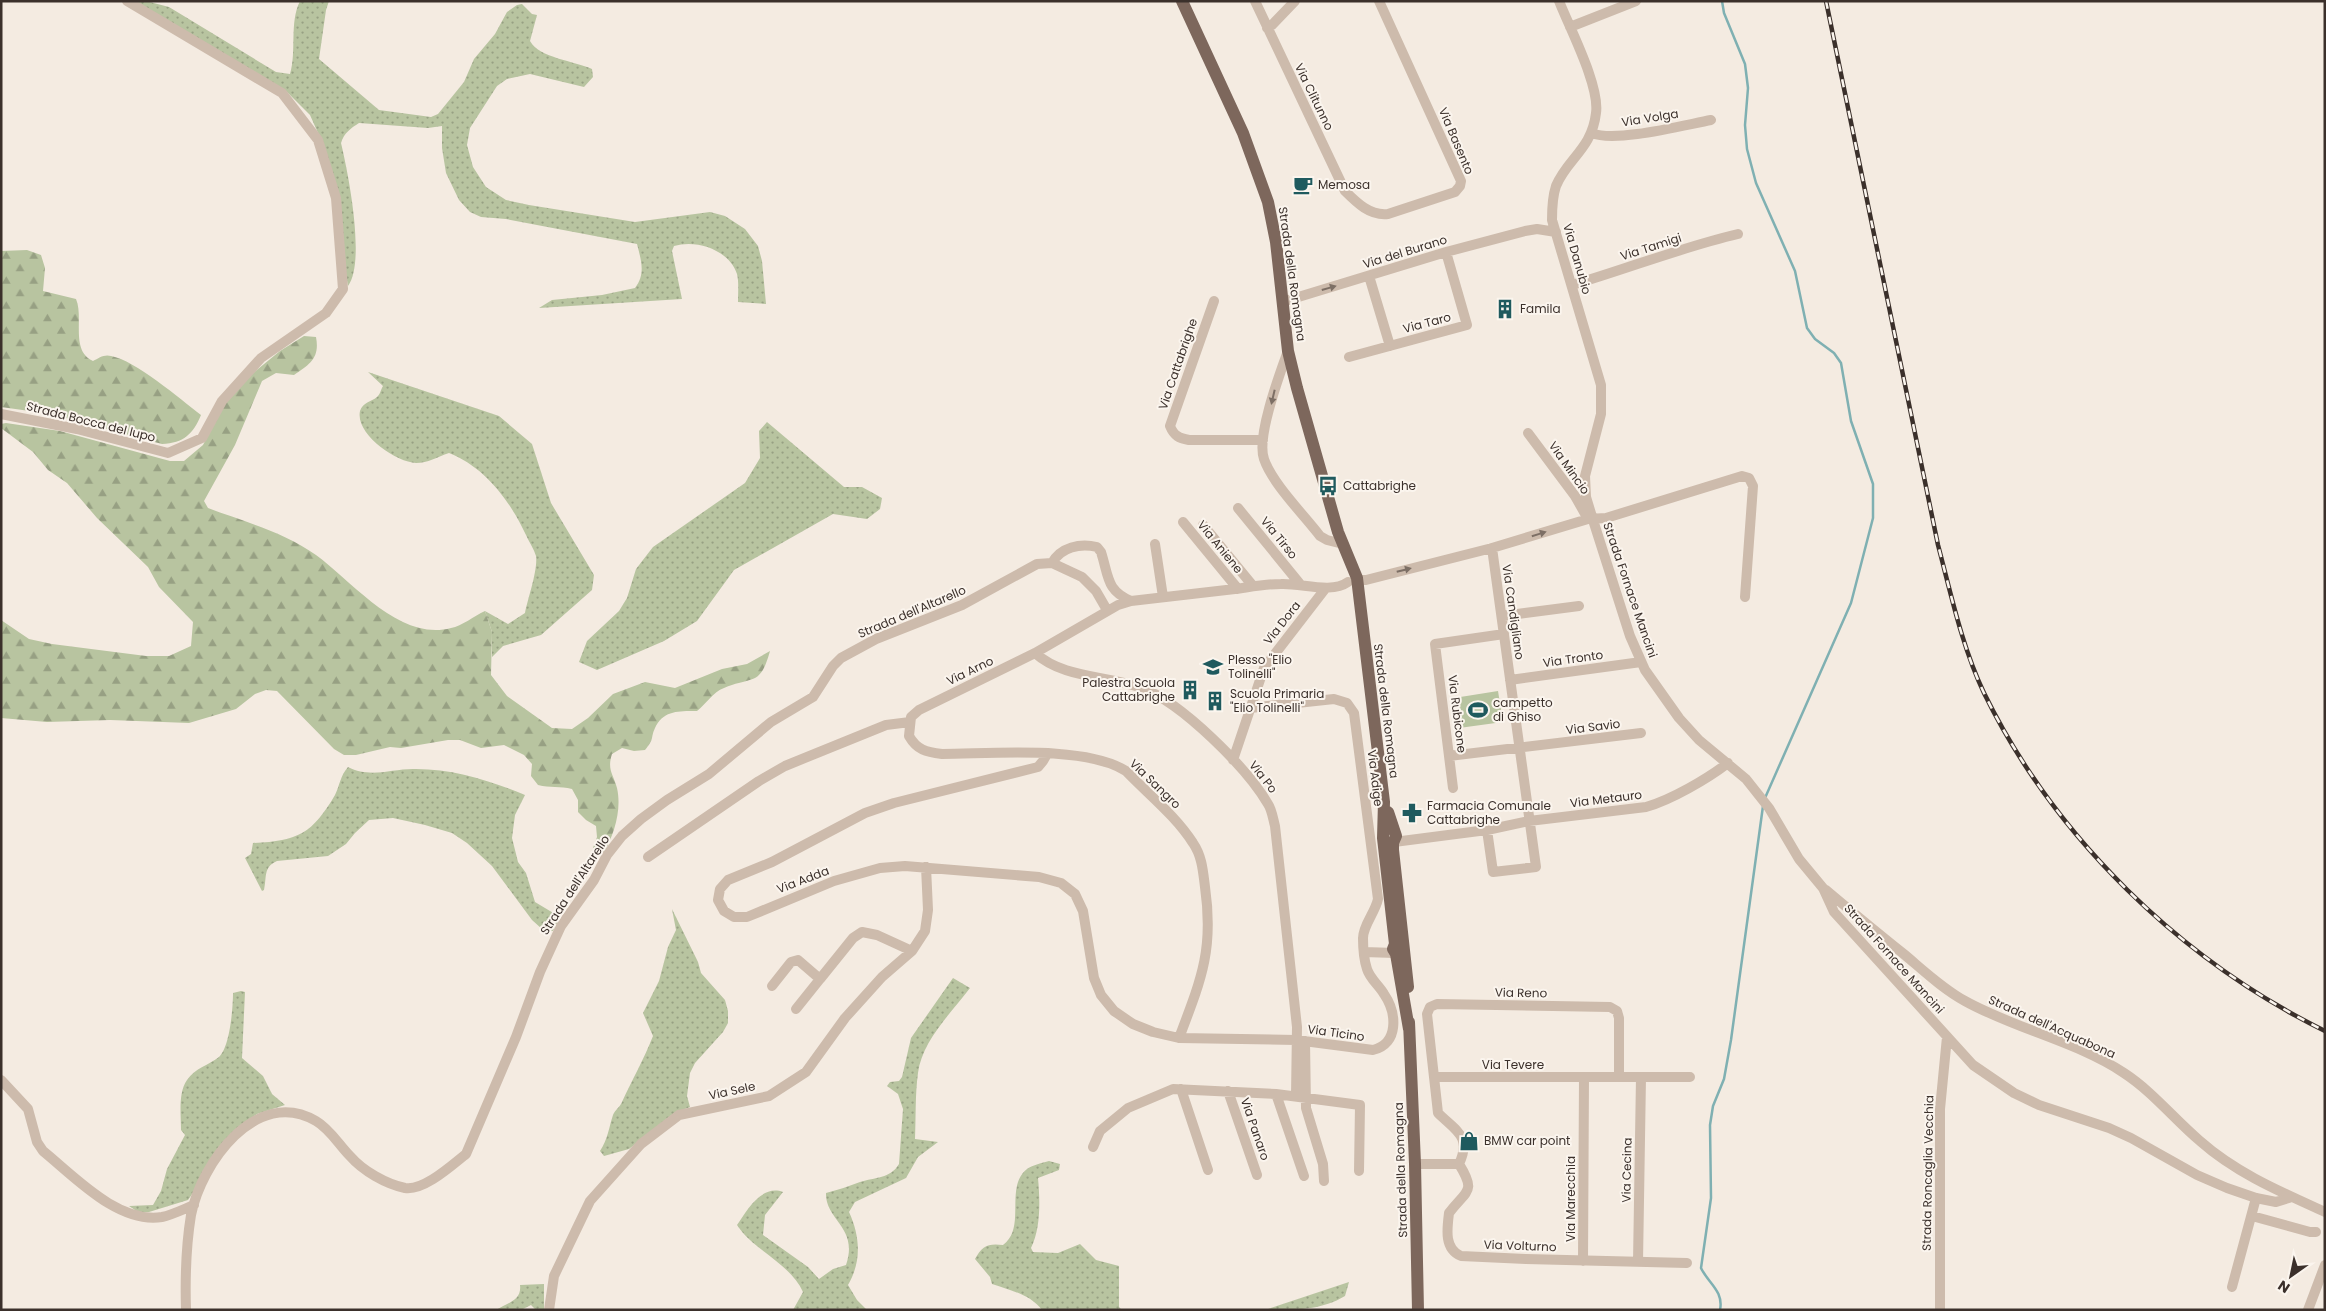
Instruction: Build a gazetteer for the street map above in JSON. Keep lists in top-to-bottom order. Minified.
{"streets":{"main road":["Strada della Romagna"],"street":["Via Clitunno","Via Volga","Via Basento","Via Tamigi","Via del Burano","Via Danubio","Via Taro","Via Cattabrighe","Strada Bocca del lupo","Via Mincio","Via Tirso","Via Aniene","Strada Fornace Mancini","Strada dell'Altarello","Via Candigliano","Via Dora","Via Tronto","Via Arno","Via Rubicone","Via Savio","Via Po","Via Adige","Via Sangro","Via Metauro","Via Adda","Via Reno","Strada dell'Acquabona","Via Ticino","Via Tevere","Via Sele","Via Panaro","Via Cecina","Strada Roncaglia Vecchia","Via Marecchia","Via Volturno"]},"crossings":[["Via Clitunno","Via Basento"],["Via Volga","Via Danubio"],["Via Tamigi","Via Danubio"],["Via del Burano","Strada della Romagna"],["Via del Burano","Via Taro"],["Via Danubio","Via Mincio"],["Via Danubio","Strada Fornace Mancini"],["Strada della Romagna","Strada Fornace Mancini"],["Strada della Romagna","Via Metauro"],["Via Mincio","Strada Fornace Mancini"],["Via Tirso","Via Arno"],["Via Aniene","Via Arno"],["Strada Fornace Mancini","Via Candigliano"],["Strada Fornace Mancini","Via Tronto"],["Strada Fornace Mancini","Via Metauro"],["Strada Fornace Mancini","Strada dell'Acquabona"],["Strada Fornace Mancini","Strada Roncaglia Vecchia"],["Strada dell'Altarello","Via Arno"],["Via Candigliano","Via Tronto"],["Via Candigliano","Via Rubicone"],["Via Candigliano","Via Savio"],["Via Candigliano","Via Metauro"],["Via Dora","Via Arno"],["Via Dora","Via Po"],["Via Dora","Via Adige"],["Via Arno","Via Po"],["Via Arno","Via Sangro"],["Via Rubicone","Via Savio"],["Via Po","Via Ticino"],["Via Adige","Via Ticino"],["Via Sangro","Via Adda"],["Via Sangro","Via Ticino"],["Via Adda","Via Ticino"],["Via Adda","Via Sele"],["Via Reno","Via Tevere"],["Via Tevere","Via Cecina"],["Via Tevere","Via Marecchia"],["Via Cecina","Via Volturno"],["Via Marecchia","Via Volturno"]],"places":{"cafe":["Memosa"],"building":["Famila","Palestra Scuola Cattabrighe","Scuola Primaria \"Elio Tolinelli\""],"bus stop":["Cattabrighe"],"school or university":["Plesso \"Elio Tolinelli\""],"sports":["campetto di Ghiso"],"pharmacy":["Farmacia Comunale Cattabrighe"],"shop":["BMW car point"]},"north":"bottom left"}
